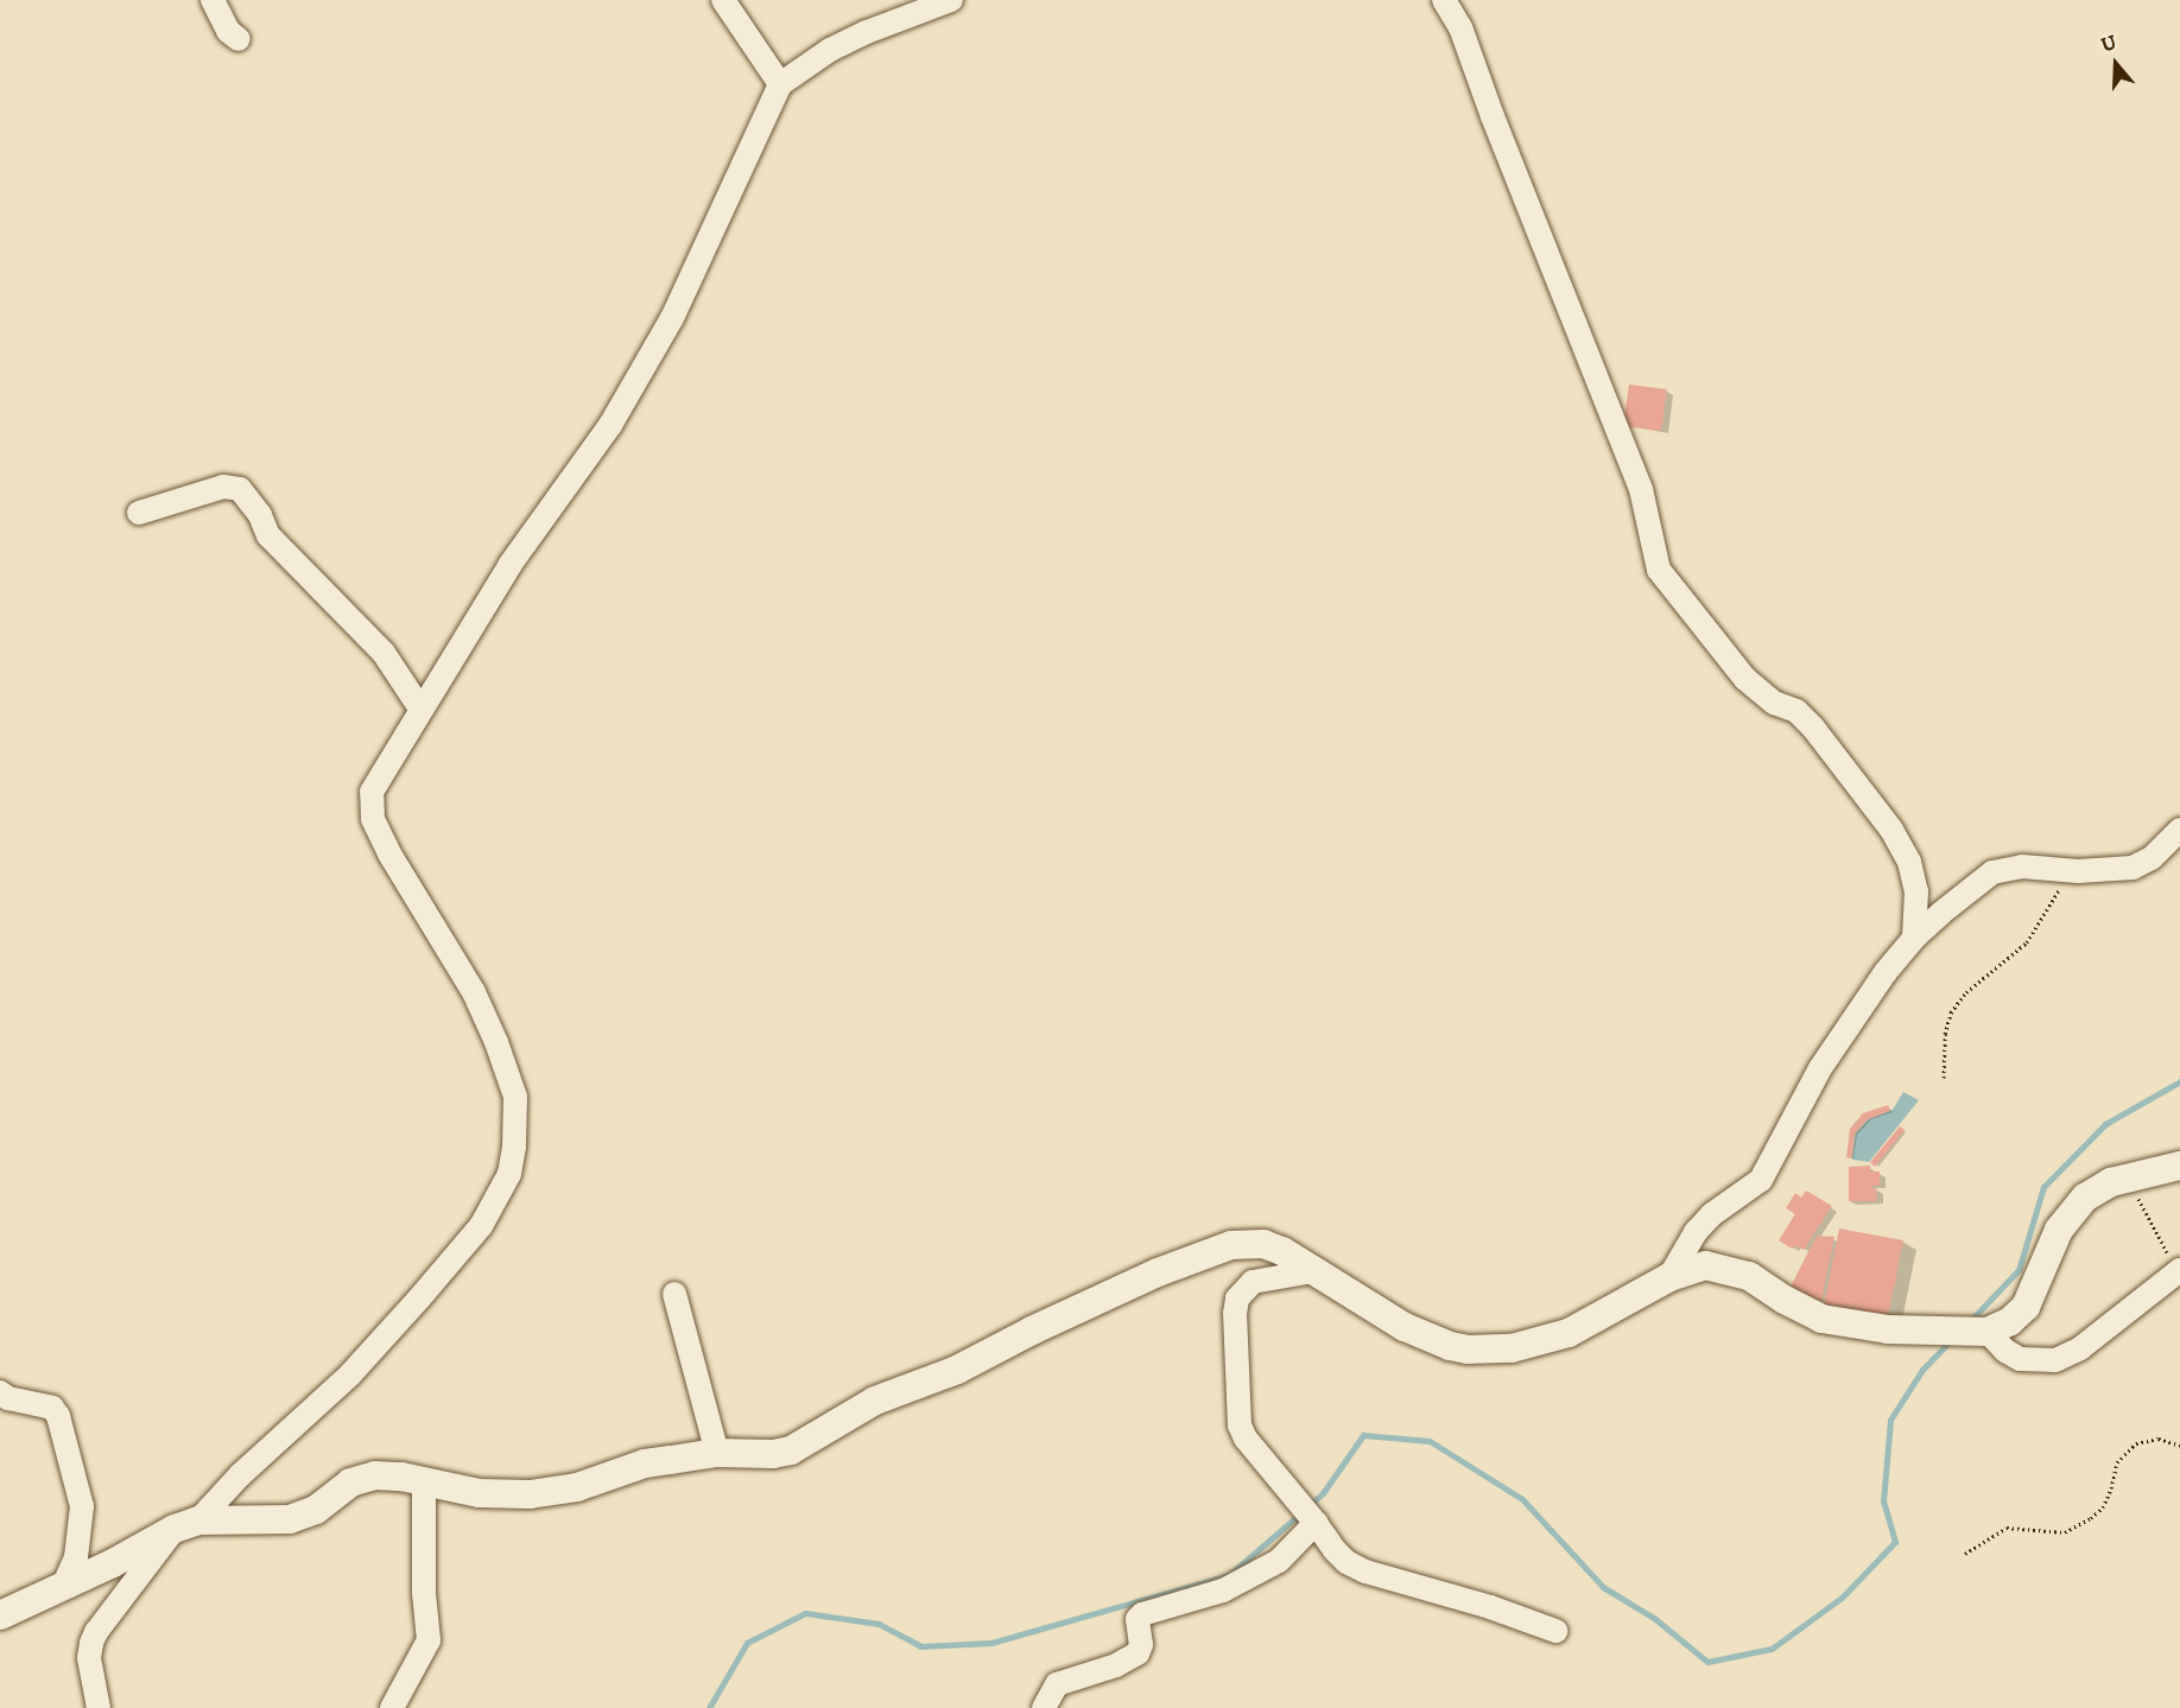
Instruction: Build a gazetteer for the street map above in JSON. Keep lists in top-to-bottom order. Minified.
{"north":"top"}
